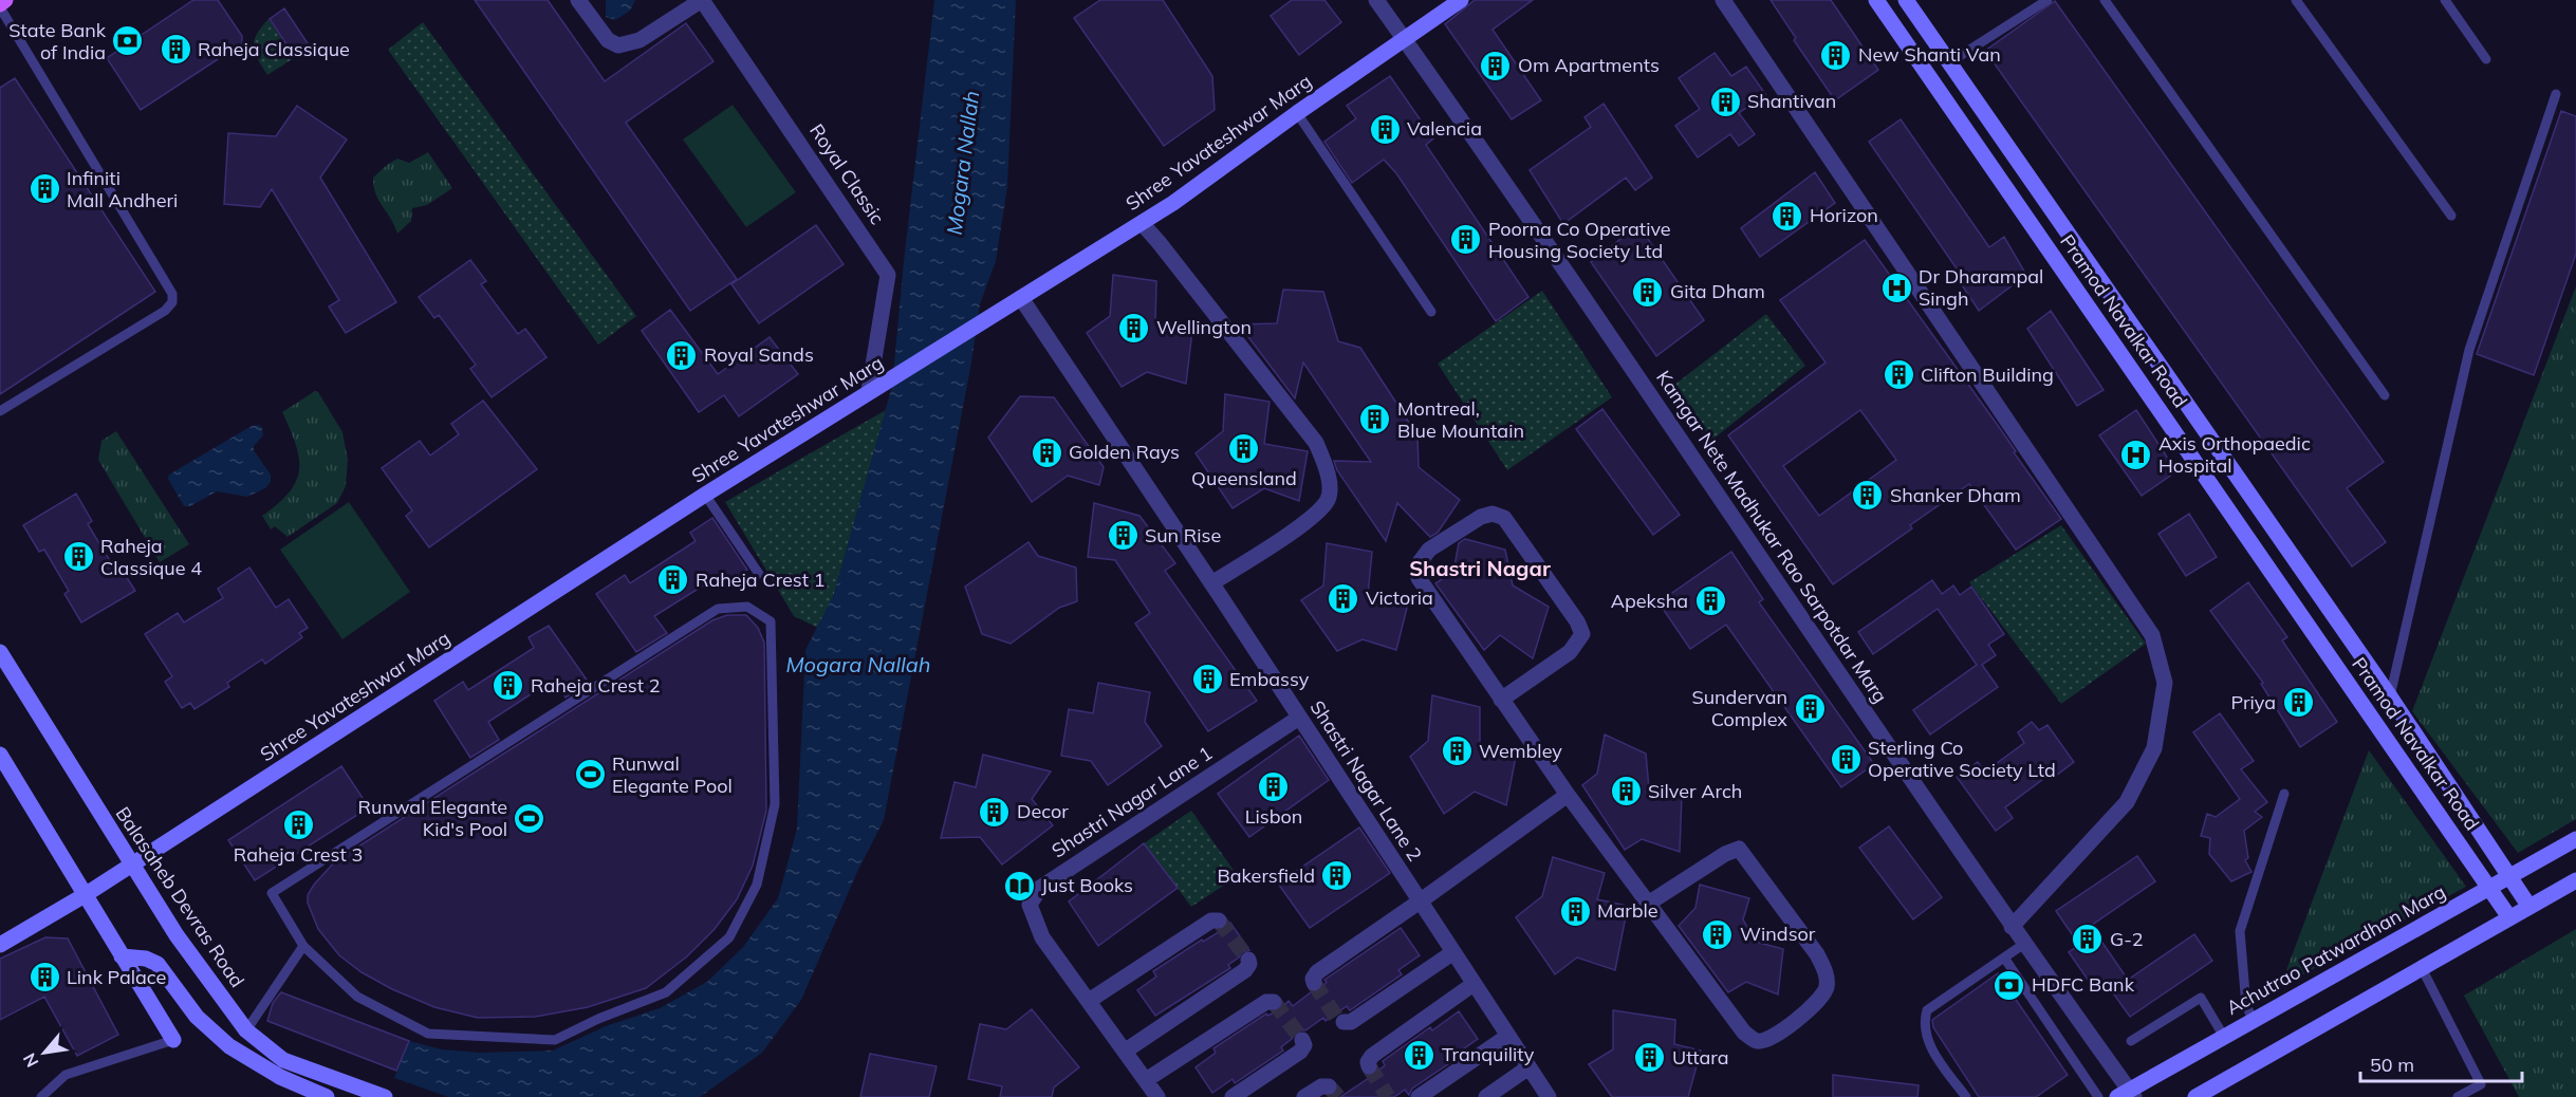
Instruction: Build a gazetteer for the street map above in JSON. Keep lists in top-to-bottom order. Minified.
{"streets":{"street":["Shree Yavateshwar Marg","Royal Classic","Pramod Navalkar Road","Kamgar Nete Madhukar Rao Sarpotdar Marg","Shastri Nagar Lane 2","Shastri Nagar Lane 1","Balasaheb Devras Road","Achutrao Patwardhan Marg"]},"crossings":[["Shree Yavateshwar Marg","Royal Classic"],["Shree Yavateshwar Marg","Kamgar Nete Madhukar Rao Sarpotdar Marg"],["Shree Yavateshwar Marg","Shastri Nagar Lane 2"],["Shree Yavateshwar Marg","Balasaheb Devras Road"],["Pramod Navalkar Road","Achutrao Patwardhan Marg"],["Kamgar Nete Madhukar Rao Sarpotdar Marg","Achutrao Patwardhan Marg"],["Shastri Nagar Lane 2","Shastri Nagar Lane 1"]],"districts":["Shastri Nagar"],"water":["Mogara Nallah"],"places":{"bank":["State Bank of India","HDFC Bank"],"building":["Raheja Classique","New Shanti Van","Om Apartments","Shantivan","Valencia","Infiniti Mall Andheri","Horizon","Poorna Co Operative Housing Society Ltd","Gita Dham","Wellington","Royal Sands","Clifton Building","Montreal, Blue Mountain","Queensland","Golden Rays","Shanker Dham","Sun Rise","Raheja Classique 4","Raheja Crest 1","Victoria","Apeksha","Embassy","Raheja Crest 2","Priya","Sundervan Complex","Wembley","Sterling Co Operative Society Ltd","Lisbon","Silver Arch","Decor","Raheja Crest 3","Bakersfield","Marble","Windsor","G-2","Link Palace","Tranquility","Uttara"],"hospital":["Dr Dharampal Singh","Axis Orthopaedic Hospital"],"sports":["Runwal Elegante Pool","Runwal Elegante Kid's Pool"],"library":["Just Books"]},"scale_bar":"50 m","north":"bottom left"}
